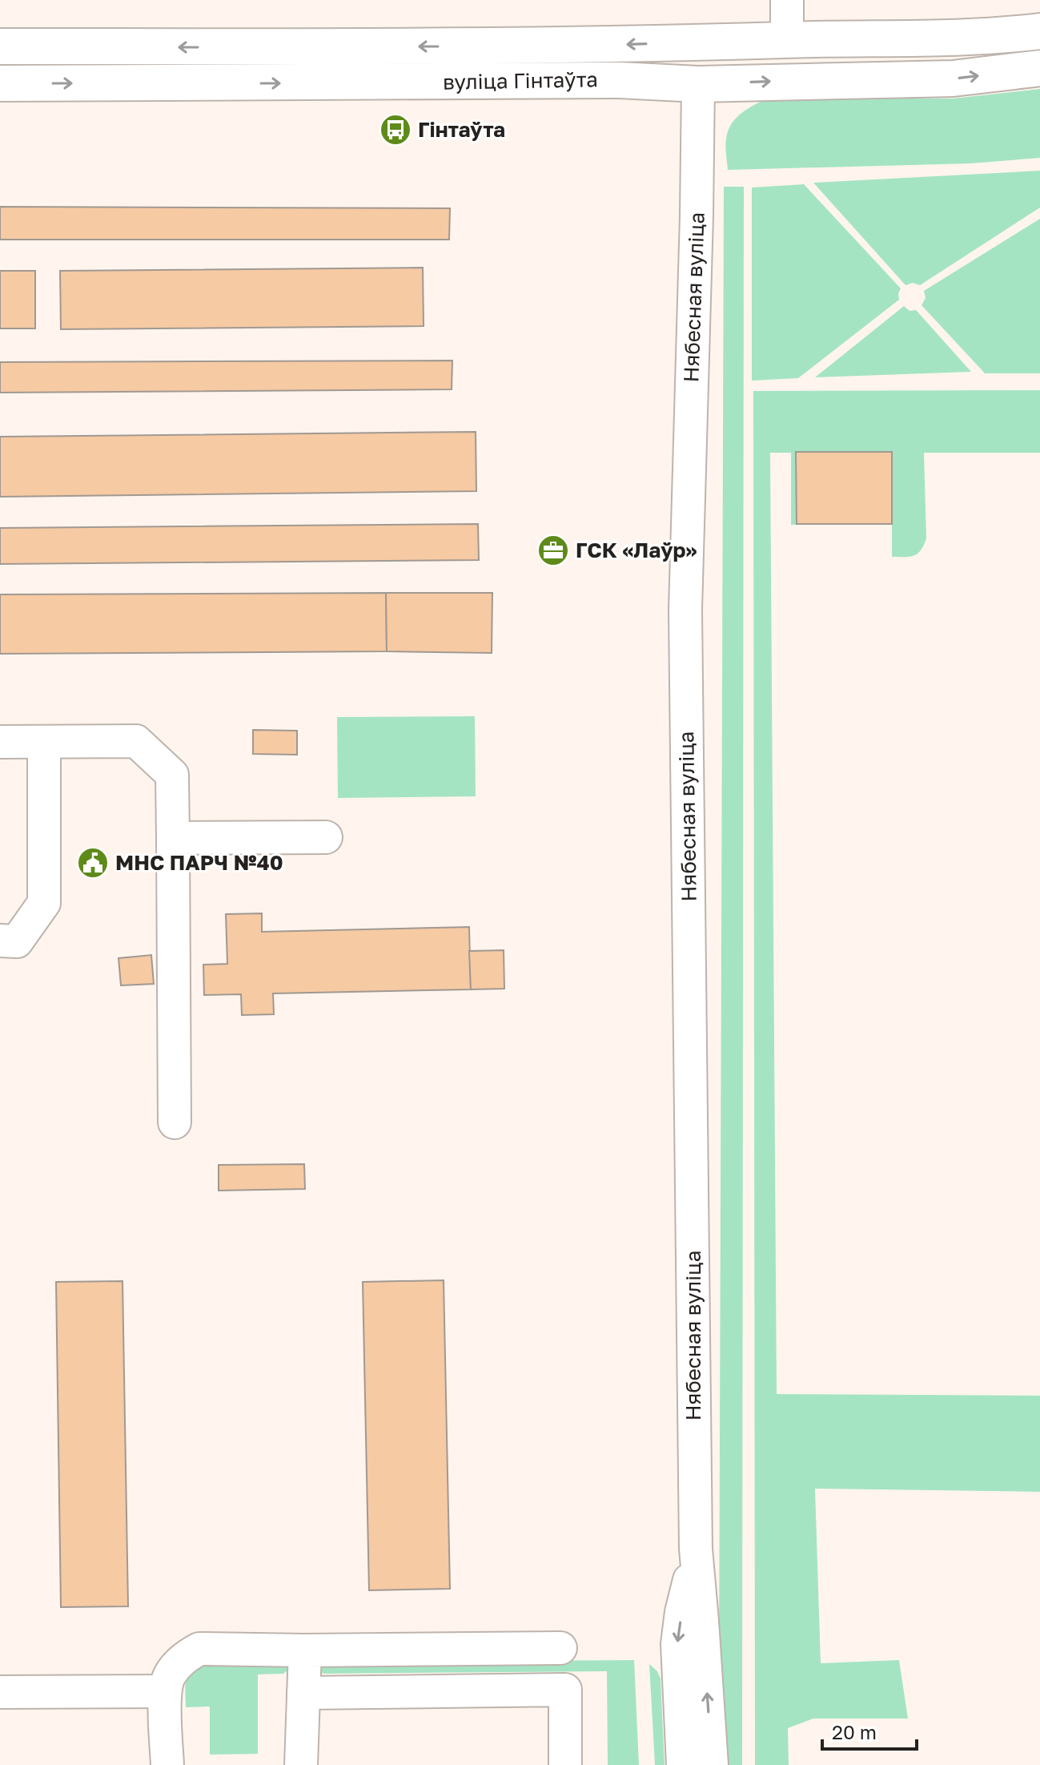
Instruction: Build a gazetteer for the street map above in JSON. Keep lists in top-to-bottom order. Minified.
{"streets":{"main road":["вуліца Гінтаўта"],"street":["Нябесная вуліца"]},"crossings":[["вуліца Гінтаўта","Нябесная вуліца"]],"places":{"bus stop":["Гінтаўта"],"office":["ГСК «Лаўр»"],"public building":["МНС ПАРЧ №40"]},"scale_bar":"20 m"}
